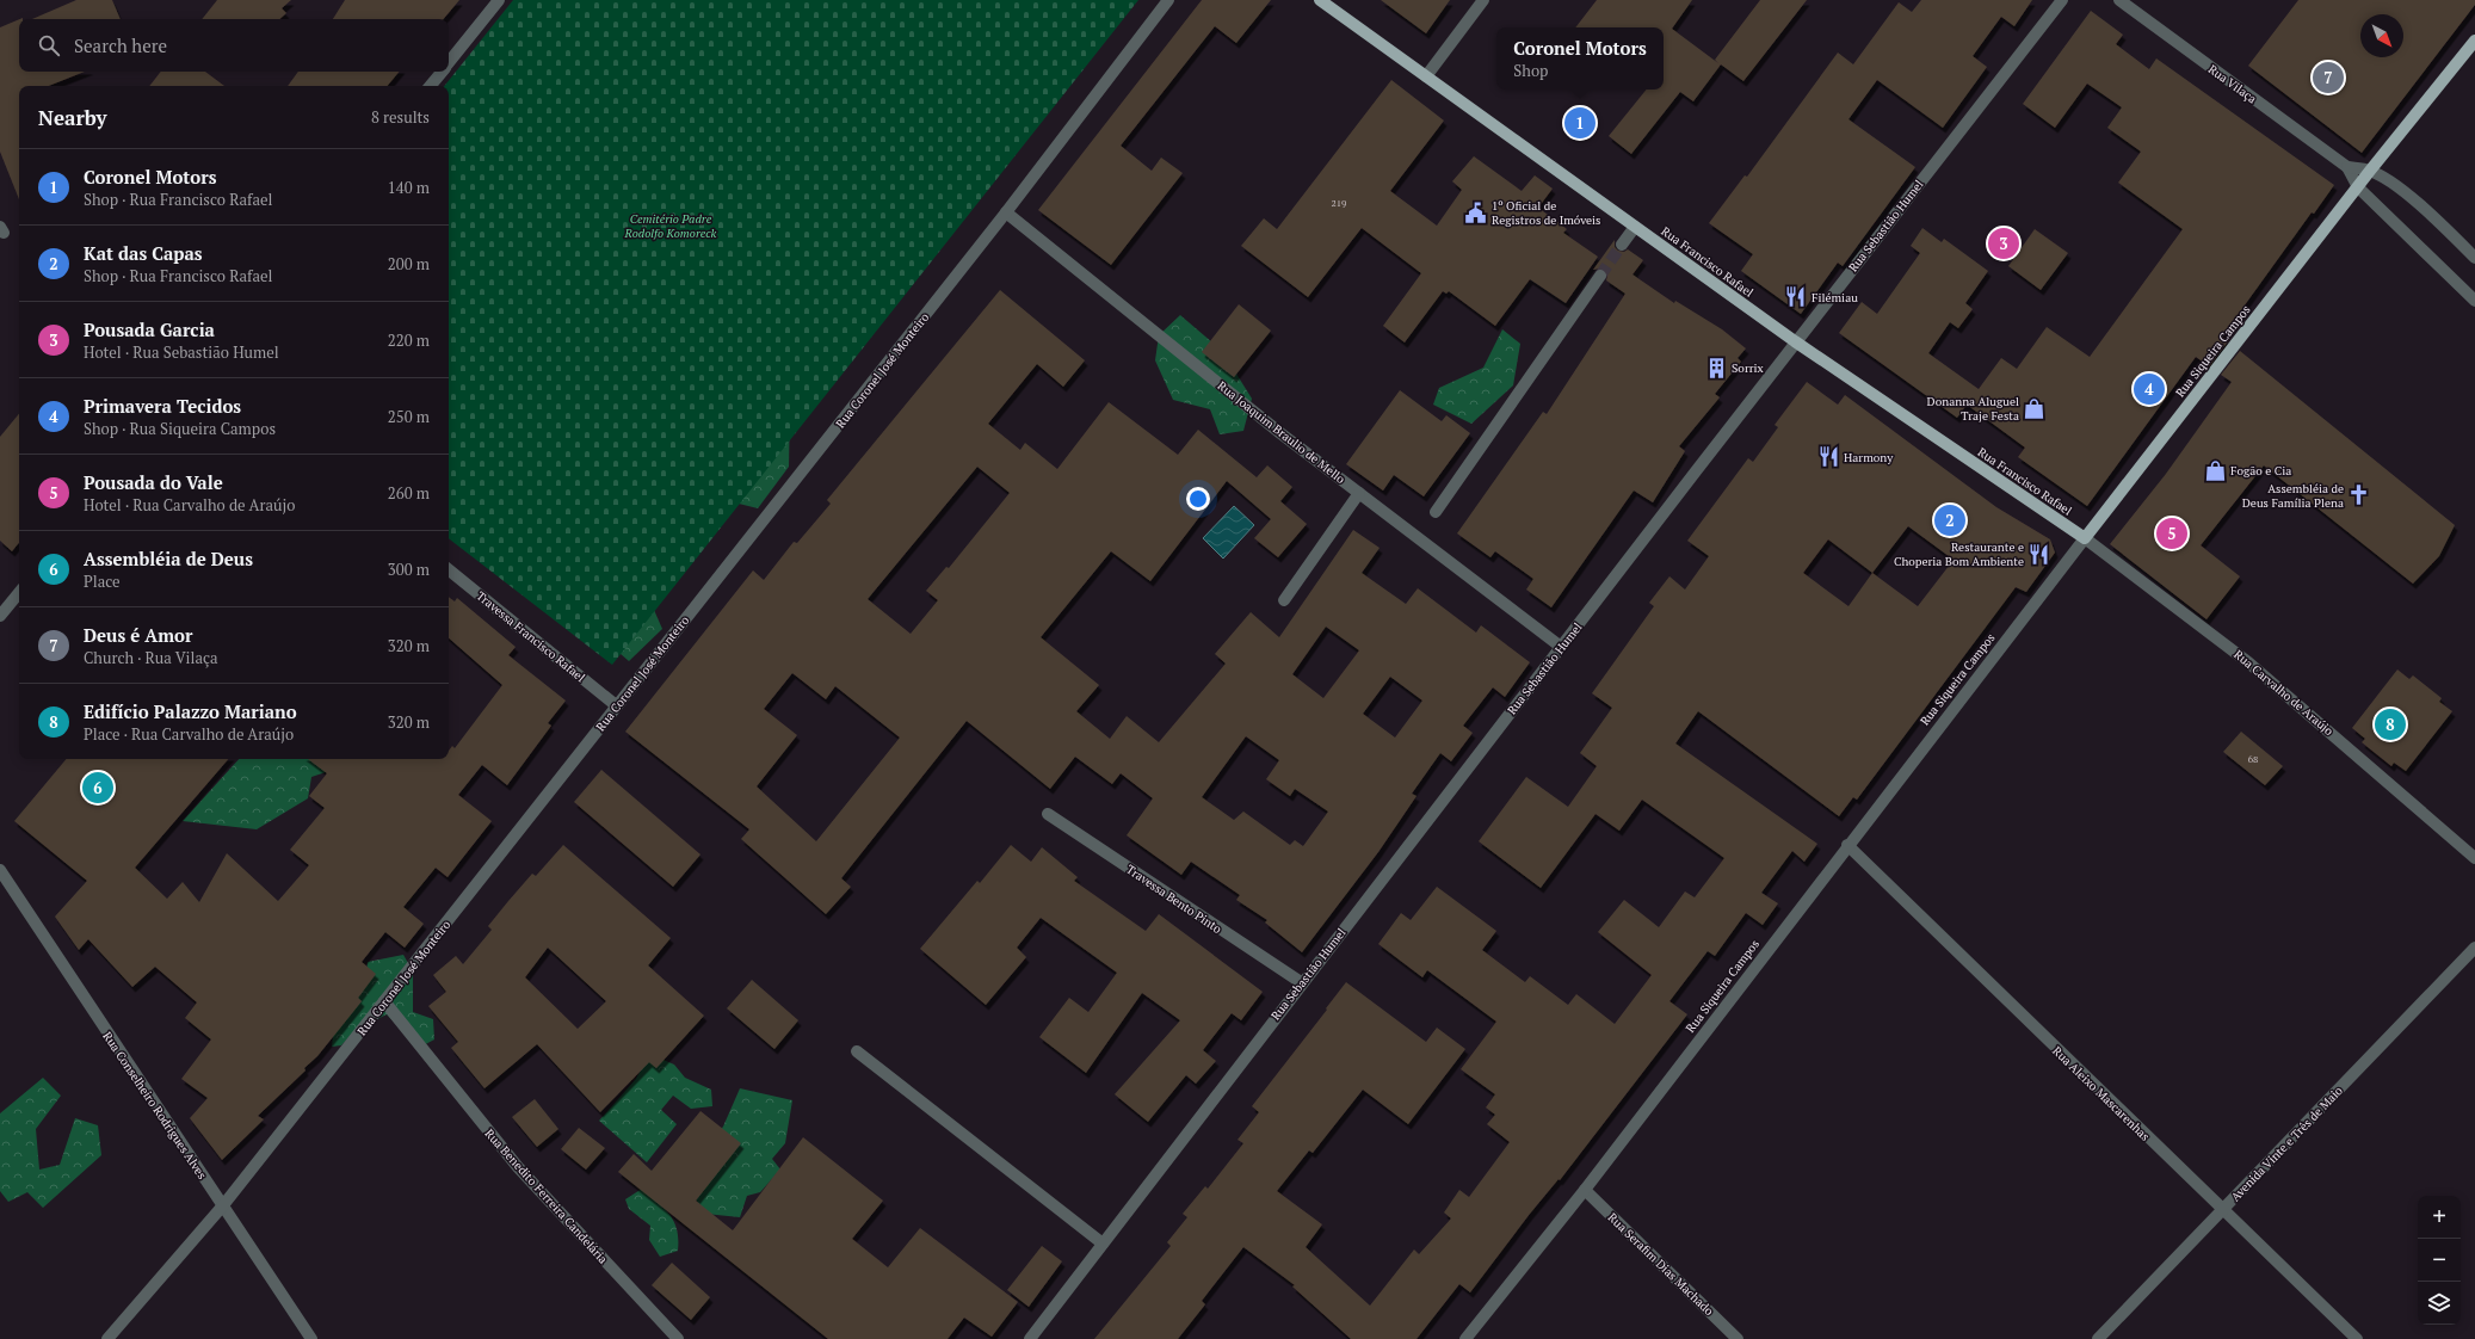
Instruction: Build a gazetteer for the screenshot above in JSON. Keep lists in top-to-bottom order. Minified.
{"streets":{"main road":["Rua Francisco Rafael","Rua Siqueira Campos"],"street":["Rua Vilaça","Rua Sebastião Humel","Rua Coronel José Monteiro","Rua Joaquim Braulio de Mello","Travessa Francisco Rafael","Rua Carvalho de Araújo","Travessa Bento Pinto","Rua Aleixo Mascarenhas","Rua Conselheiro Rodrigues Alves","Avenida Vinte e Três de Maio","Rua Benedito Ferreira Candelária","Rua Serafim Dias Machado"]},"crossings":[["Rua Vilaça","Rua Siqueira Campos"],["Rua Sebastião Humel","Rua Francisco Rafael"],["Rua Sebastião Humel","Rua Joaquim Braulio de Mello"],["Rua Sebastião Humel","Travessa Bento Pinto"],["Rua Francisco Rafael","Rua Siqueira Campos"],["Rua Francisco Rafael","Rua Carvalho de Araújo"],["Rua Siqueira Campos","Rua Carvalho de Araújo"],["Rua Siqueira Campos","Rua Aleixo Mascarenhas"],["Rua Siqueira Campos","Rua Serafim Dias Machado"],["Rua Coronel José Monteiro","Rua Joaquim Braulio de Mello"],["Rua Coronel José Monteiro","Travessa Francisco Rafael"],["Rua Coronel José Monteiro","Rua Conselheiro Rodrigues Alves"],["Rua Coronel José Monteiro","Rua Benedito Ferreira Candelária"],["Rua Aleixo Mascarenhas","Avenida Vinte e Três de Maio"]],"parks":["Cemitério Padre Rodolfo Komoreck"],"places":{"public building":["1º Oficial de Registros de Imóveis"],"restaurant":["Filémiau","Harmony","Restaurante e Choperia Bom Ambiente"],"building":["Sorrix"],"shop":["Donanna Aluguel Traje Festa","Fogão e Cia"],"church":["Assembléia de Deus Família Plena"]},"house_numbers":["219","68"],"north":"bottom right","page":{"search":"Search here","popup":["Coronel Motors","Shop"],"pins":["7","1","3","4","2","5","8","6"],"heading":["Nearby","8 results"],"list":[{"mark":"1","name":"Coronel Motors","note":"Shop · Rua Francisco Rafael","value":"140 m"},{"mark":"2","name":"Kat das Capas","note":"Shop · Rua Francisco Rafael","value":"200 m"},{"mark":"3","name":"Pousada Garcia","note":"Hotel · Rua Sebastião Humel","value":"220 m"},{"mark":"4","name":"Primavera Tecidos","note":"Shop · Rua Siqueira Campos","value":"250 m"},{"mark":"5","name":"Pousada do Vale","note":"Hotel · Rua Carvalho de Araújo","value":"260 m"},{"mark":"6","name":"Assembléia de Deus","note":"Place","value":"300 m"},{"mark":"7","name":"Deus é Amor","note":"Church · Rua Vilaça","value":"320 m"},{"mark":"8","name":"Edifício Palazzo Mariano","note":"Place · Rua Carvalho de Araújo","value":"320 m"}],"map_buttons":["+","−"]}}
